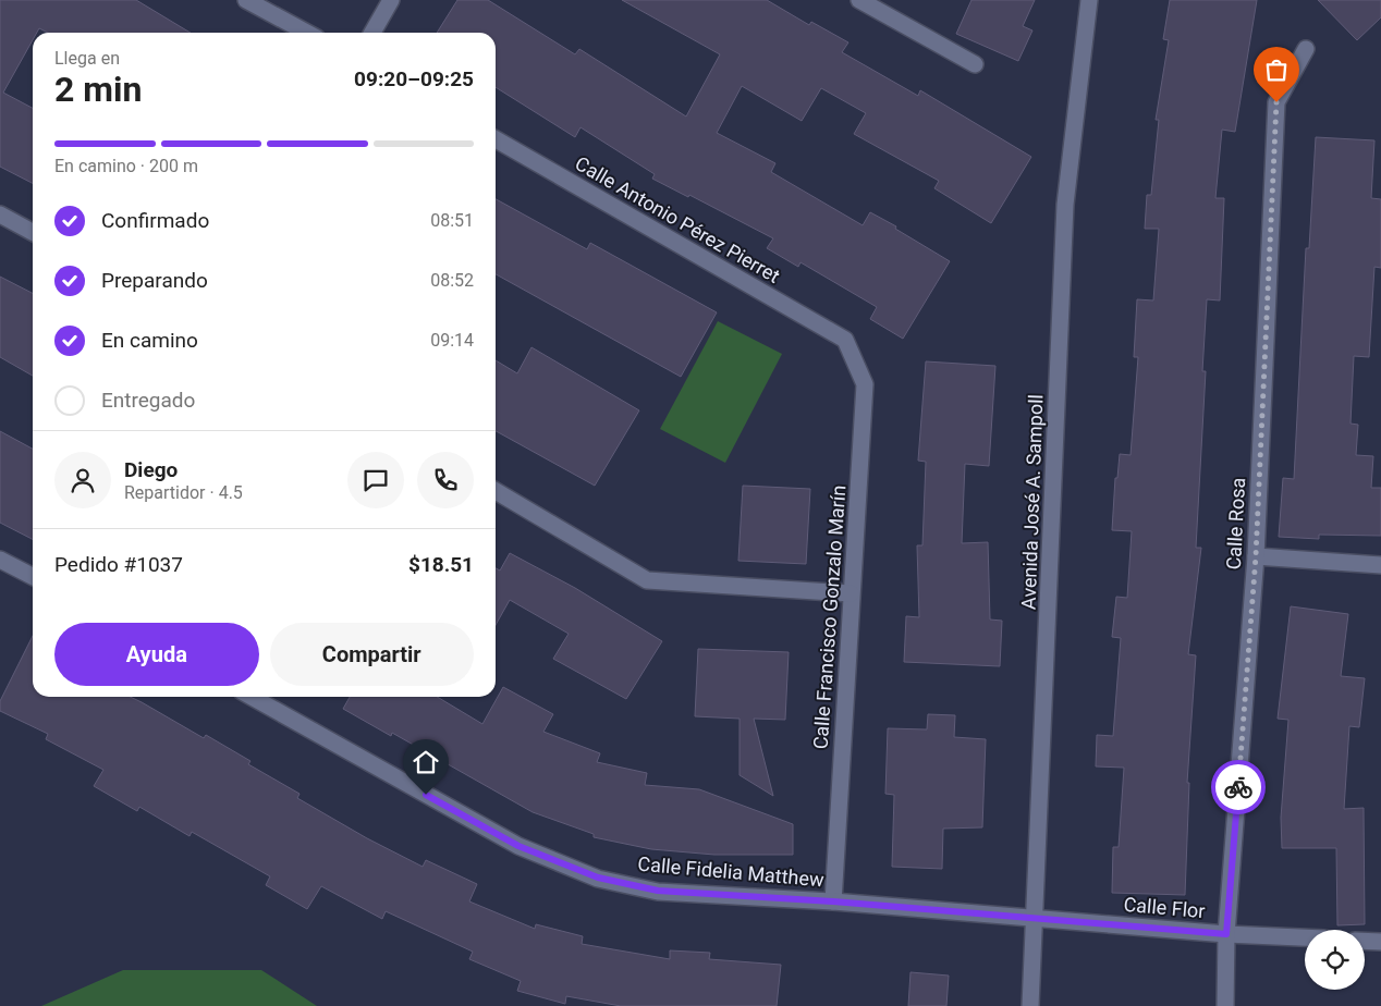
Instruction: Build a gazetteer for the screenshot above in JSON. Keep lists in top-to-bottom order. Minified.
{"streets":{"street":["Calle Antonio Pérez Pierret","Avenida José A. Sampoll","Calle Rosa","Calle Francisco Gonzalo Marín","Calle Fidelia Matthew","Calle Flor"]},"crossings":[["Calle Antonio Pérez Pierret","Calle Francisco Gonzalo Marín"],["Avenida José A. Sampoll","Calle Fidelia Matthew"],["Avenida José A. Sampoll","Calle Flor"],["Calle Rosa","Calle Flor"],["Calle Francisco Gonzalo Marín","Calle Fidelia Matthew"],["Calle Fidelia Matthew","Calle Flor"]],"page":{"heading":["2 min","Llega en","09:20–09:25"],"panel":["Diego","Repartidor · 4.5","Pedido #1037","$18.51"],"bar":"En camino · 200 m","list":[["Confirmado","08:51"],["Preparando","08:52"],["En camino","09:14"],"Entregado"],"buttons":["Ayuda","Compartir"]}}
